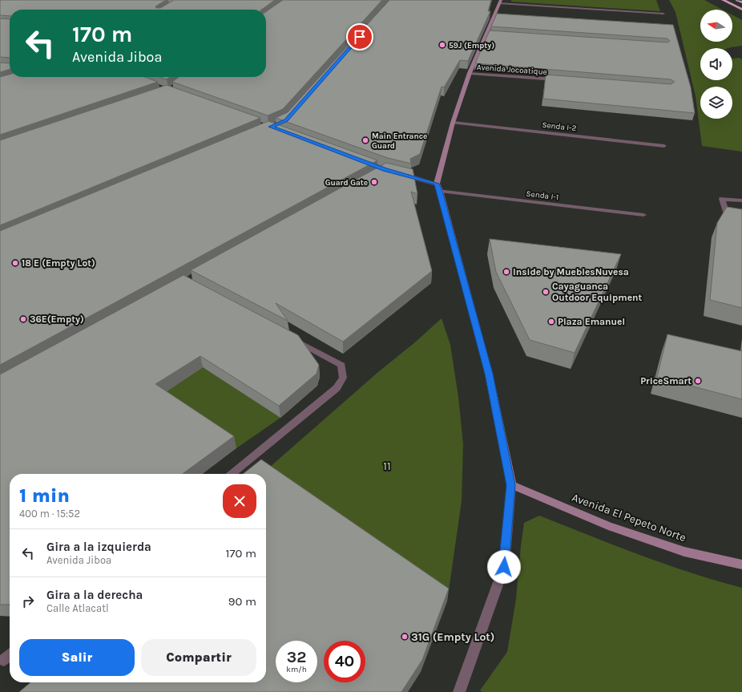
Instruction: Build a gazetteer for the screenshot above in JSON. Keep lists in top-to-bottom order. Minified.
{"streets":{"main road":["Avenida El Pepeto Norte"],"street":["Avenida Jocoatique","Senda I-2","Senda I-1"]},"parks":["11"],"places":["59J (Empty)","Main Entrance Guard","Guard Gate","18 E (Empty Lot)","Inside by MueblesNuvesa","Cayaguanca Outdoor Equipment","36E(Empty)","Plaza Emanuel","PriceSmart","31G (Empty Lot)"],"north":"left","page":{"turn":["170 m","Avenida Jiboa"],"heading":["1 min","400 m · 15:52"],"list":[{"name":"Gira a la izquierda","note":"Avenida Jiboa","value":"170 m"},{"name":"Gira a la derecha","note":"Calle Atlacatl","value":"90 m"}],"buttons":["Salir","Compartir"],"speed":"32 km/h","limit":"40"}}
